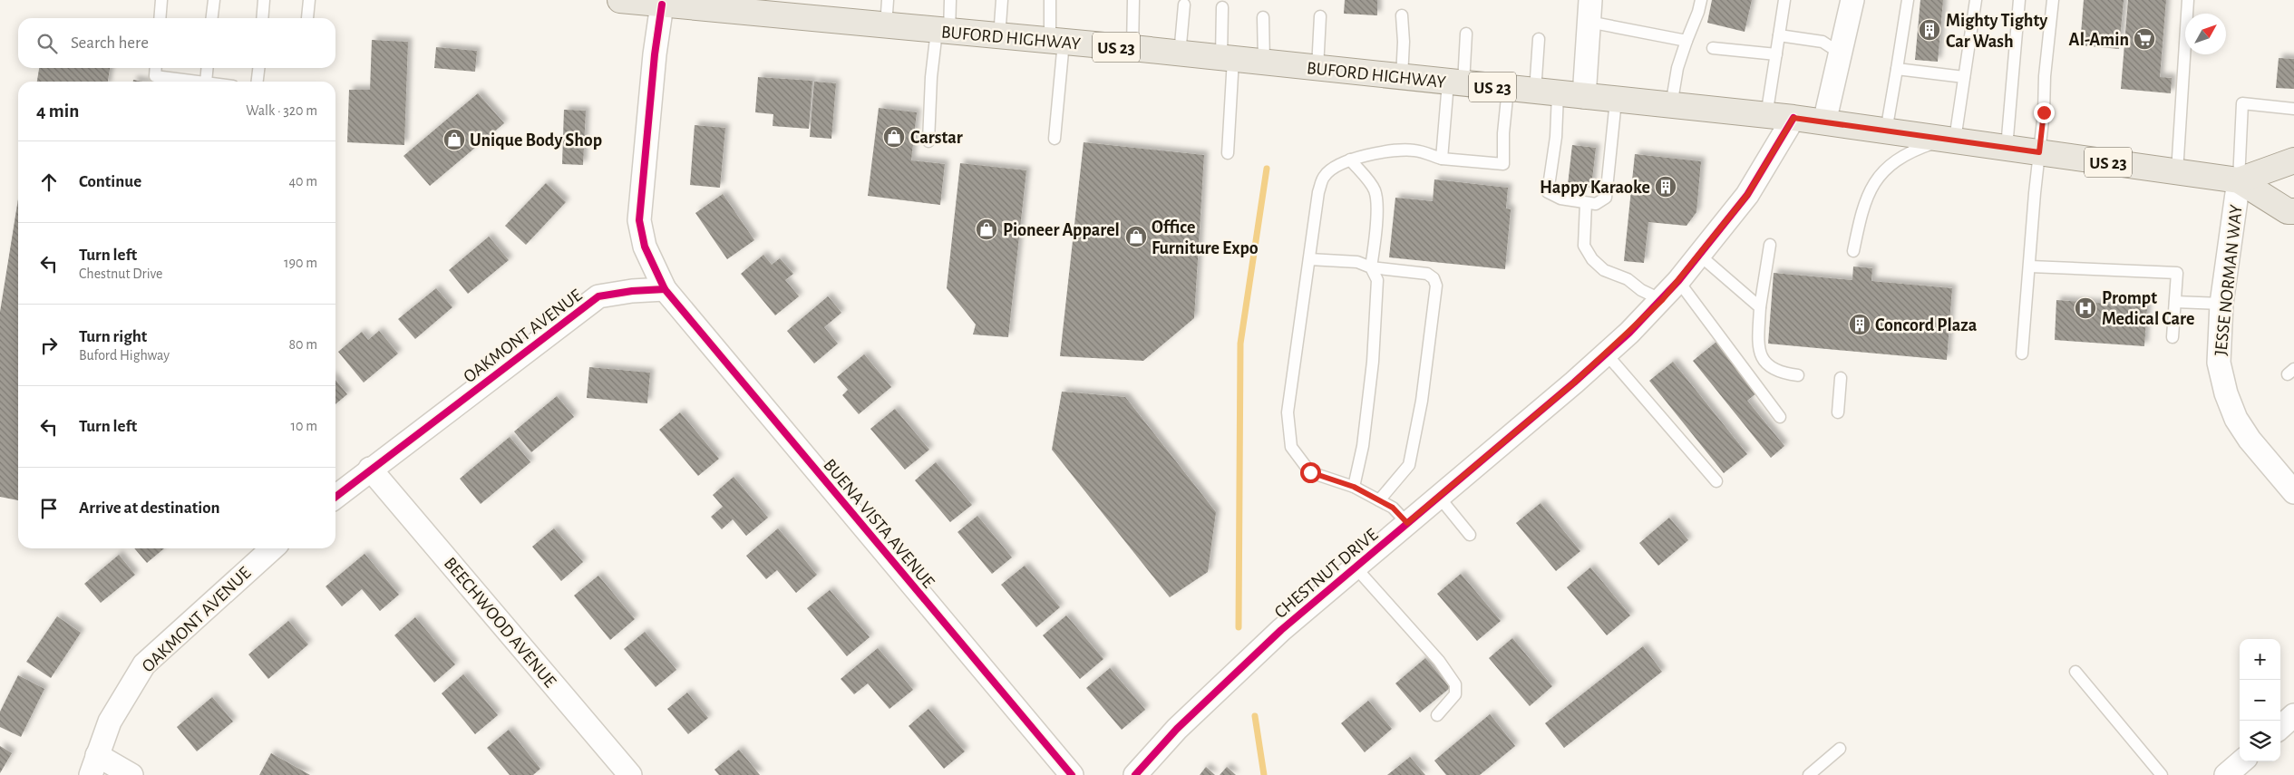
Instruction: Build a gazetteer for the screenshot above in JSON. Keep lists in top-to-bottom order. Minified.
{"streets":{"main road":["BUFORD HIGHWAY","US 23"],"street":["JESSE NORMAN WAY","OAKMONT AVENUE","BUENA VISTA AVENUE","CHESTNUT DRIVE","BEECHWOOD AVENUE"]},"crossings":[["BUFORD HIGHWAY","JESSE NORMAN WAY"],["BUFORD HIGHWAY","CHESTNUT DRIVE"],["OAKMONT AVENUE","BUENA VISTA AVENUE"],["OAKMONT AVENUE","BEECHWOOD AVENUE"]],"places":{"building":["Mighty Tighty Car Wash","Happy Karaoke","Concord Plaza"],"supermarket":["Al-Amin"],"shop":["Carstar","Unique Body Shop","Pioneer Apparel","Office Furniture Expo"],"hospital":["Prompt Medical Care"]},"north":"top right","page":{"search":"Search here","heading":["4 min","Walk · 320 m"],"list":[["Continue","40 m"],["Turn left","Chestnut Drive","190 m"],["Turn right","Buford Highway","80 m"],["Turn left","10 m"],"Arrive at destination"],"map_buttons":["+","−"]}}
